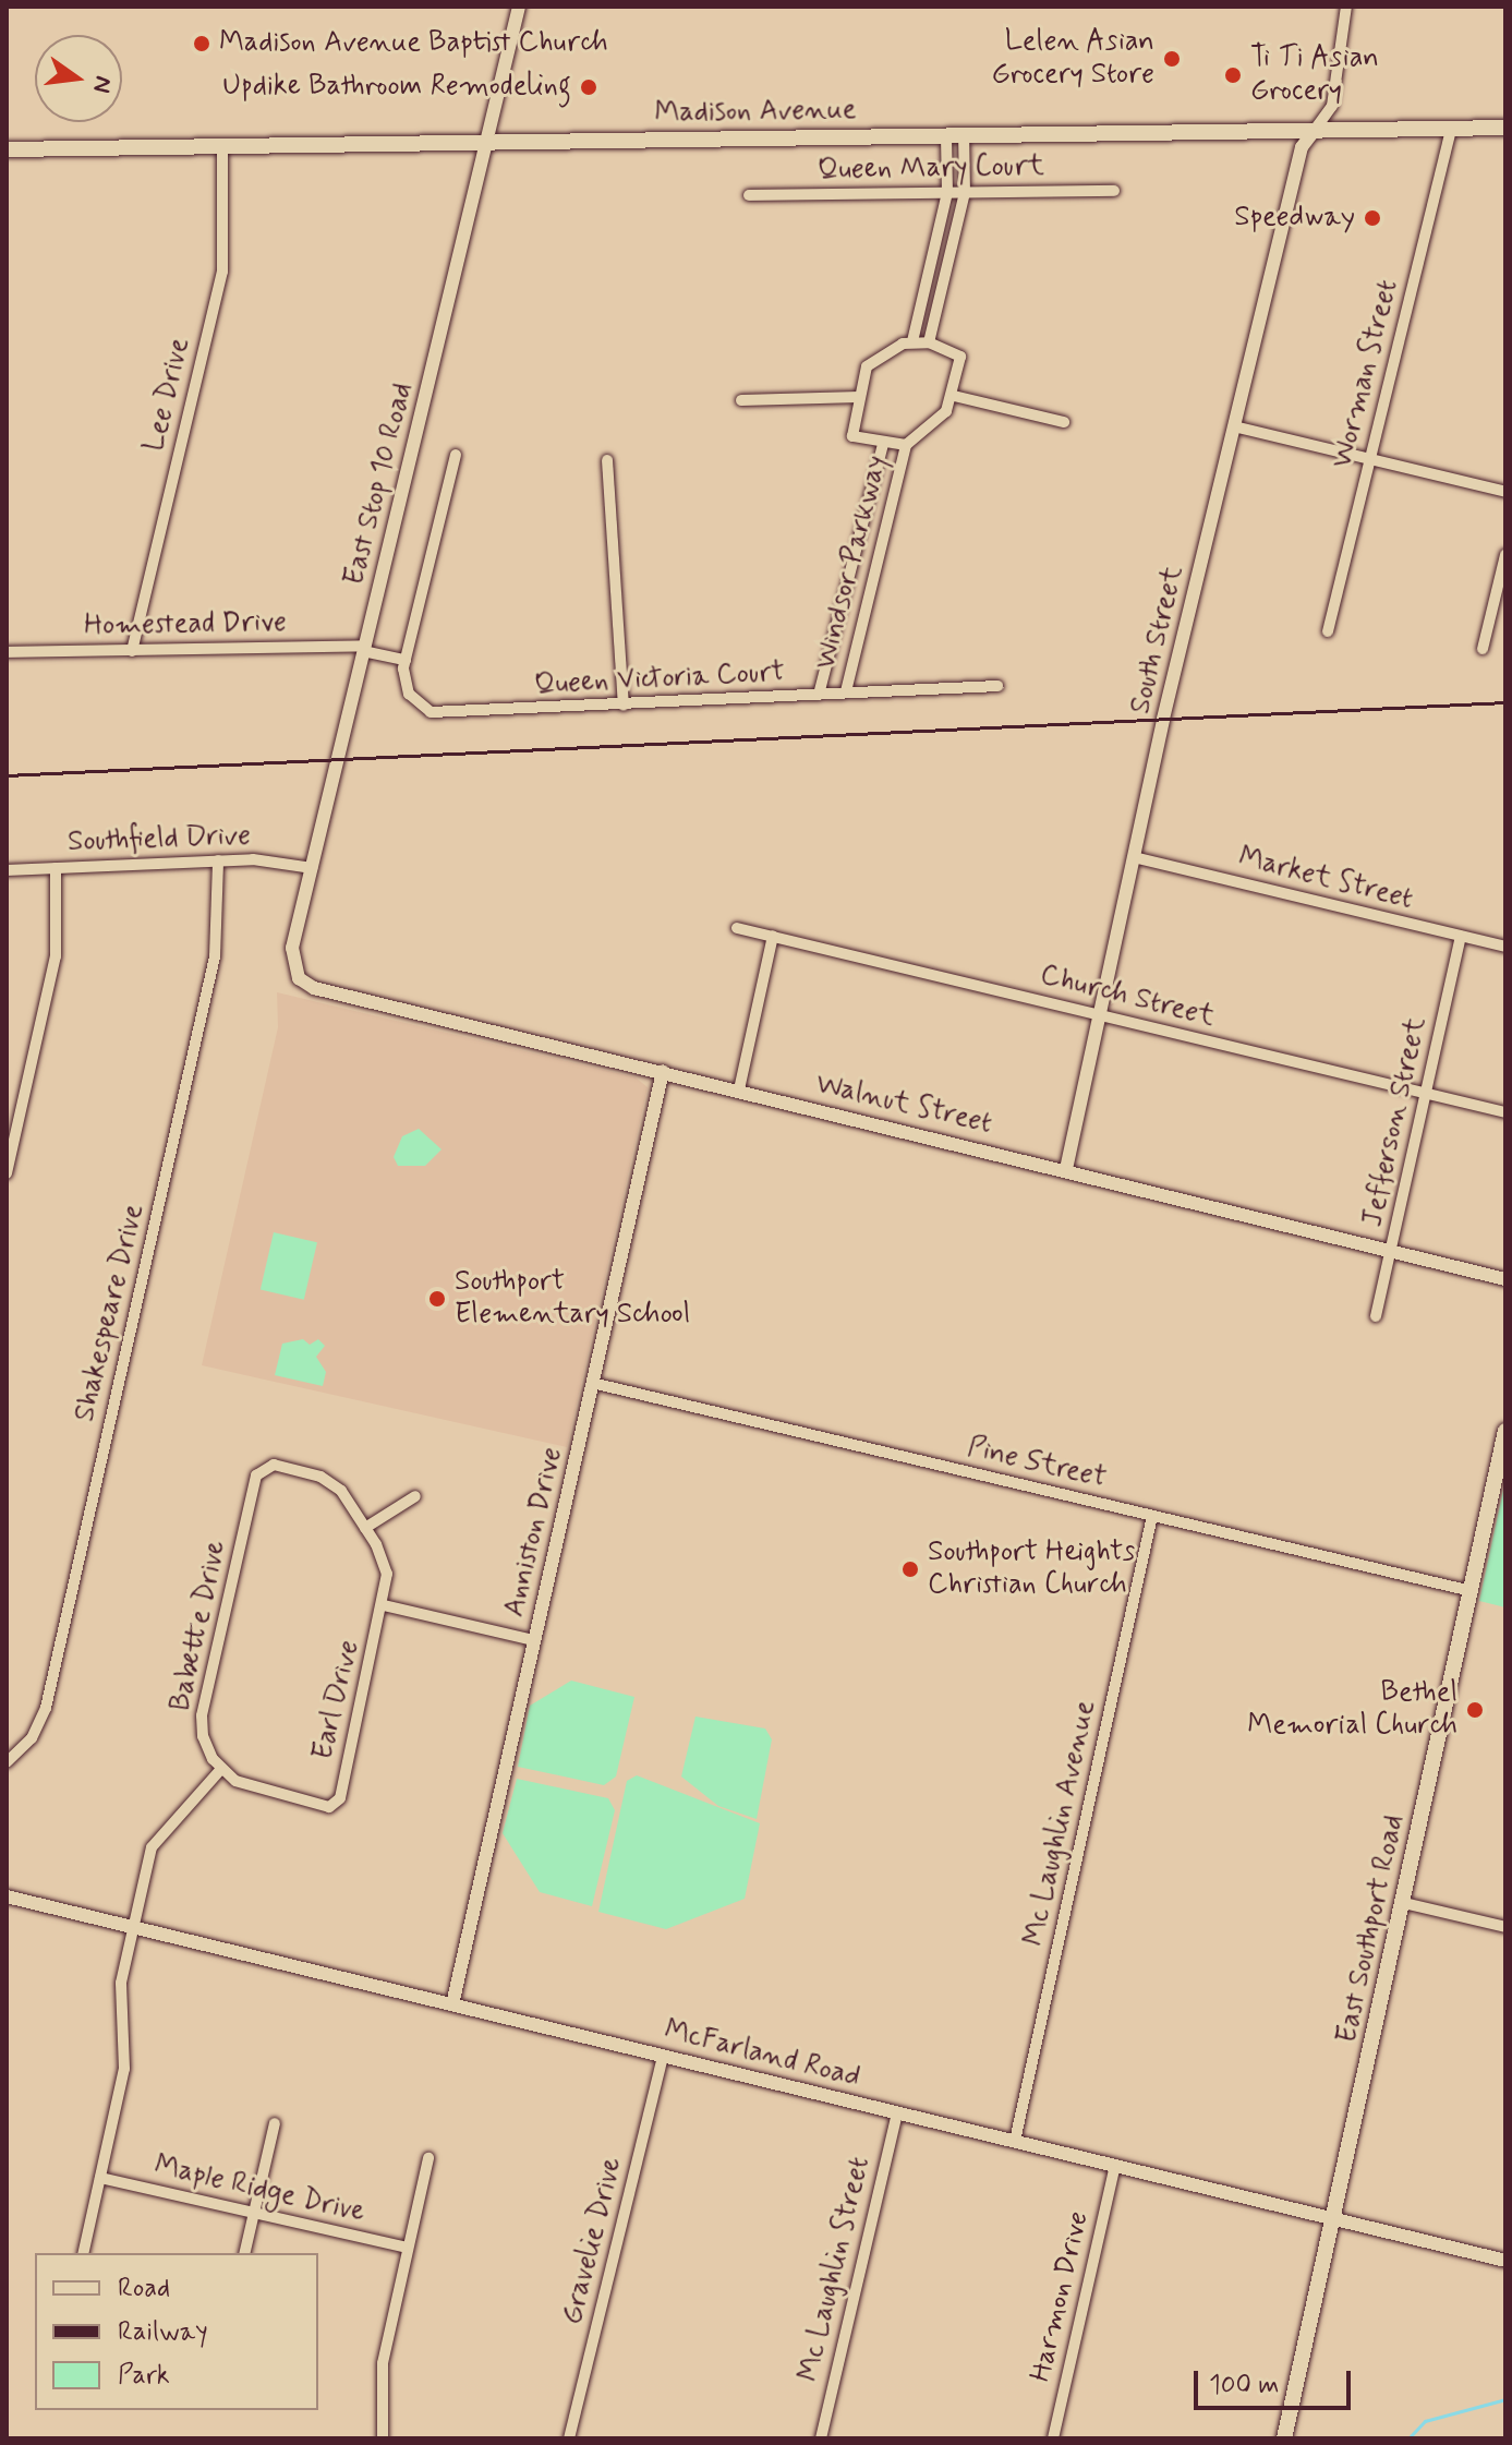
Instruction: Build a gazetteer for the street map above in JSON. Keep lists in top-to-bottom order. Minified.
{"streets":{"main road":["Madison Avenue","East Southport Road"],"street":["Queen Mary Court","Worman Street","Lee Drive","East Stop 10 Road","Windsor Parkway","Homestead Drive","South Street","Queen Victoria Court","Southfield Drive","Market Street","Church Street","Walnut Street","Jefferson Street","Shakespeare Drive","Pine Street","Anniston Drive","Babette Drive","Earl Drive","Mc Laughlin Avenue","McFarland Road","Maple Ridge Drive","Gravelie Drive","Mc Laughlin Street","Harmon Drive"]},"crossings":[["Madison Avenue","Worman Street"],["Madison Avenue","Lee Drive"],["Madison Avenue","East Stop 10 Road"],["Madison Avenue","South Street"],["Lee Drive","Homestead Drive"],["East Stop 10 Road","Homestead Drive"],["East Stop 10 Road","Southfield Drive"],["East Stop 10 Road","Walnut Street"],["Windsor Parkway","Queen Victoria Court"],["South Street","Market Street"],["South Street","Church Street"],["South Street","Walnut Street"],["Southfield Drive","Shakespeare Drive"],["Market Street","Jefferson Street"],["Church Street","Jefferson Street"],["Walnut Street","Jefferson Street"],["Walnut Street","Anniston Drive"],["Pine Street","Anniston Drive"],["Pine Street","Mc Laughlin Avenue"],["Pine Street","East Southport Road"],["Anniston Drive","McFarland Road"],["Babette Drive","Earl Drive"],["Mc Laughlin Avenue","McFarland Road"],["East Southport Road","McFarland Road"],["McFarland Road","Gravelie Drive"],["McFarland Road","Mc Laughlin Street"],["McFarland Road","Harmon Drive"]],"places":["Madison Avenue Baptist Church","Lelen Asian Grocery Store","Ti Ti Asian Grocery","Updike Bathroom Remodeling","Speedway","Southport Elementary School","Southport Heights Christian Church","Bethel Memorial Church"],"legend":["Road","Railway","Park"],"scale_bar":"100 m","north":"right"}
